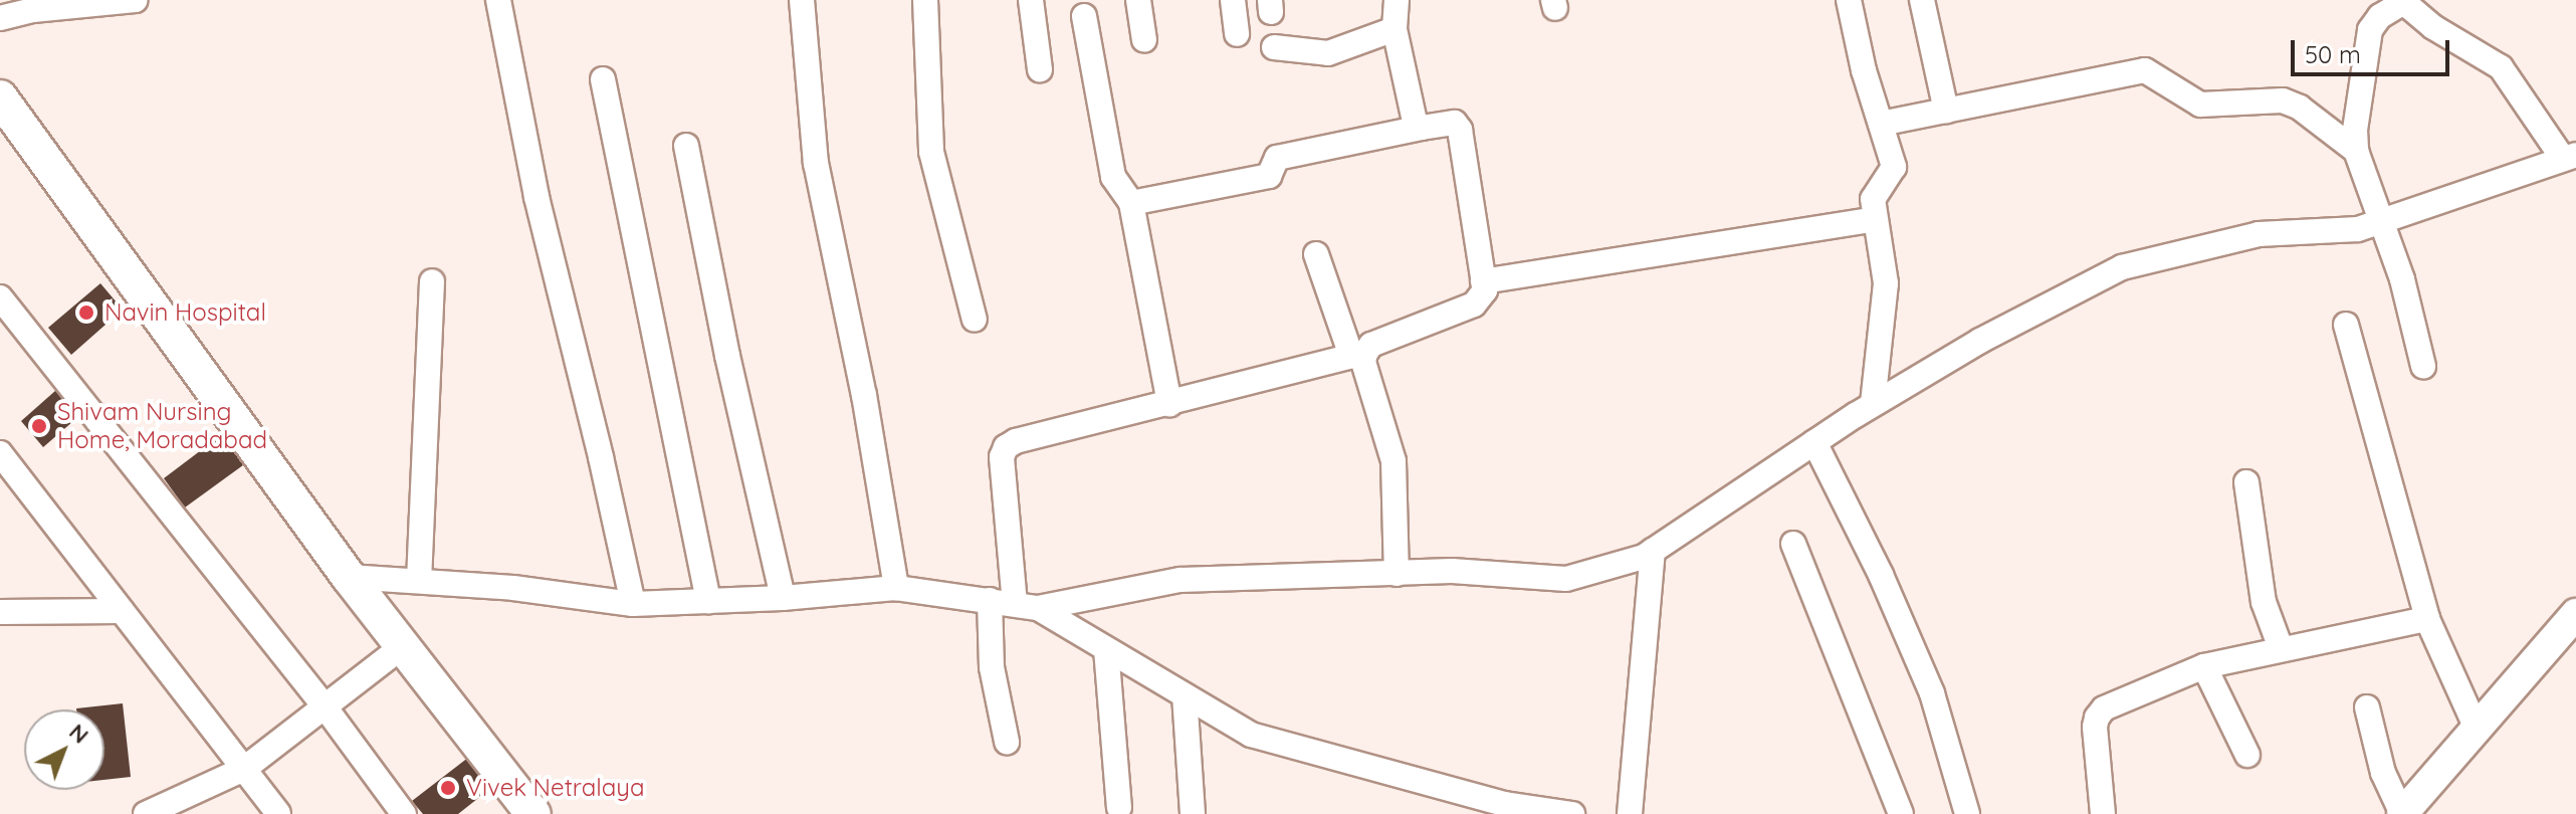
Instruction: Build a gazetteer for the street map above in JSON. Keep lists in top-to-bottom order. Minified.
{"places":["Navin Hospital","Shivam Nursing Home, Moradabad","Vivek Netralaya"],"scale_bar":"50 m","north":"top right"}
